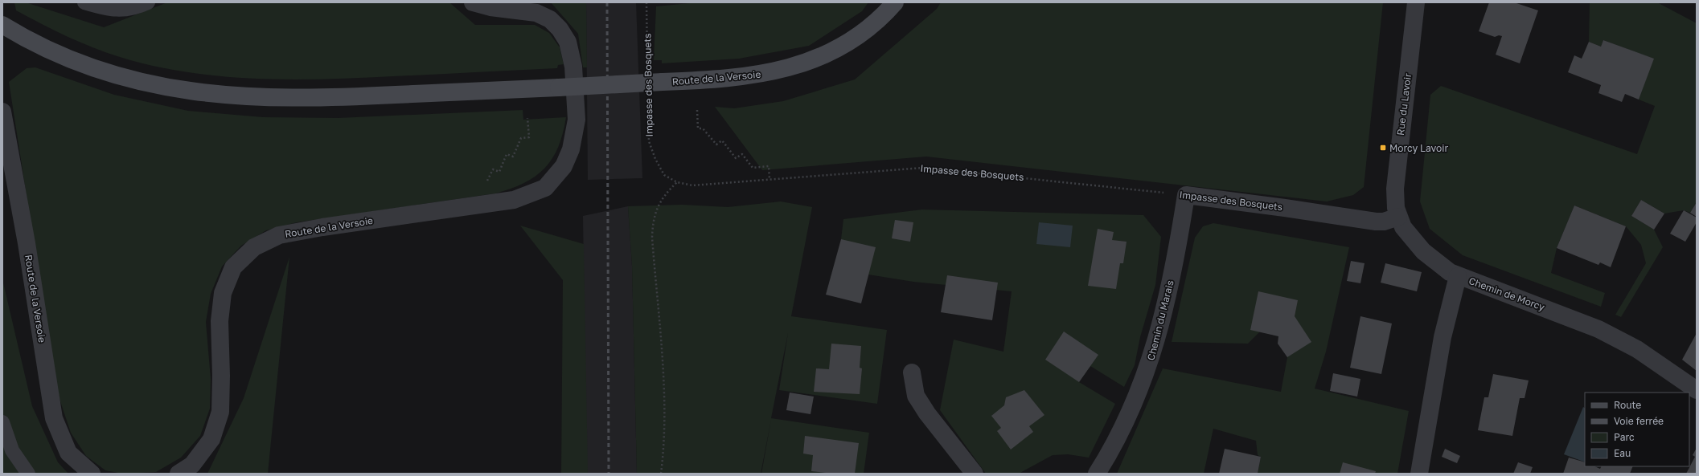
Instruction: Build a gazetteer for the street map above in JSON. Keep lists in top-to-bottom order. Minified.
{"streets":{"main road":["Route de la Versoie"],"street":["Impasse des Bosquets","Rue du Lavoir","Chemin de Morcy","Chemin du Marais"]},"crossings":[["Impasse des Bosquets","Rue du Lavoir"],["Impasse des Bosquets","Chemin du Marais"],["Rue du Lavoir","Chemin de Morcy"]],"places":{"transit":["Morcy Lavoir"]},"legend":["Route","Voie ferrée","Parc","Eau"]}
